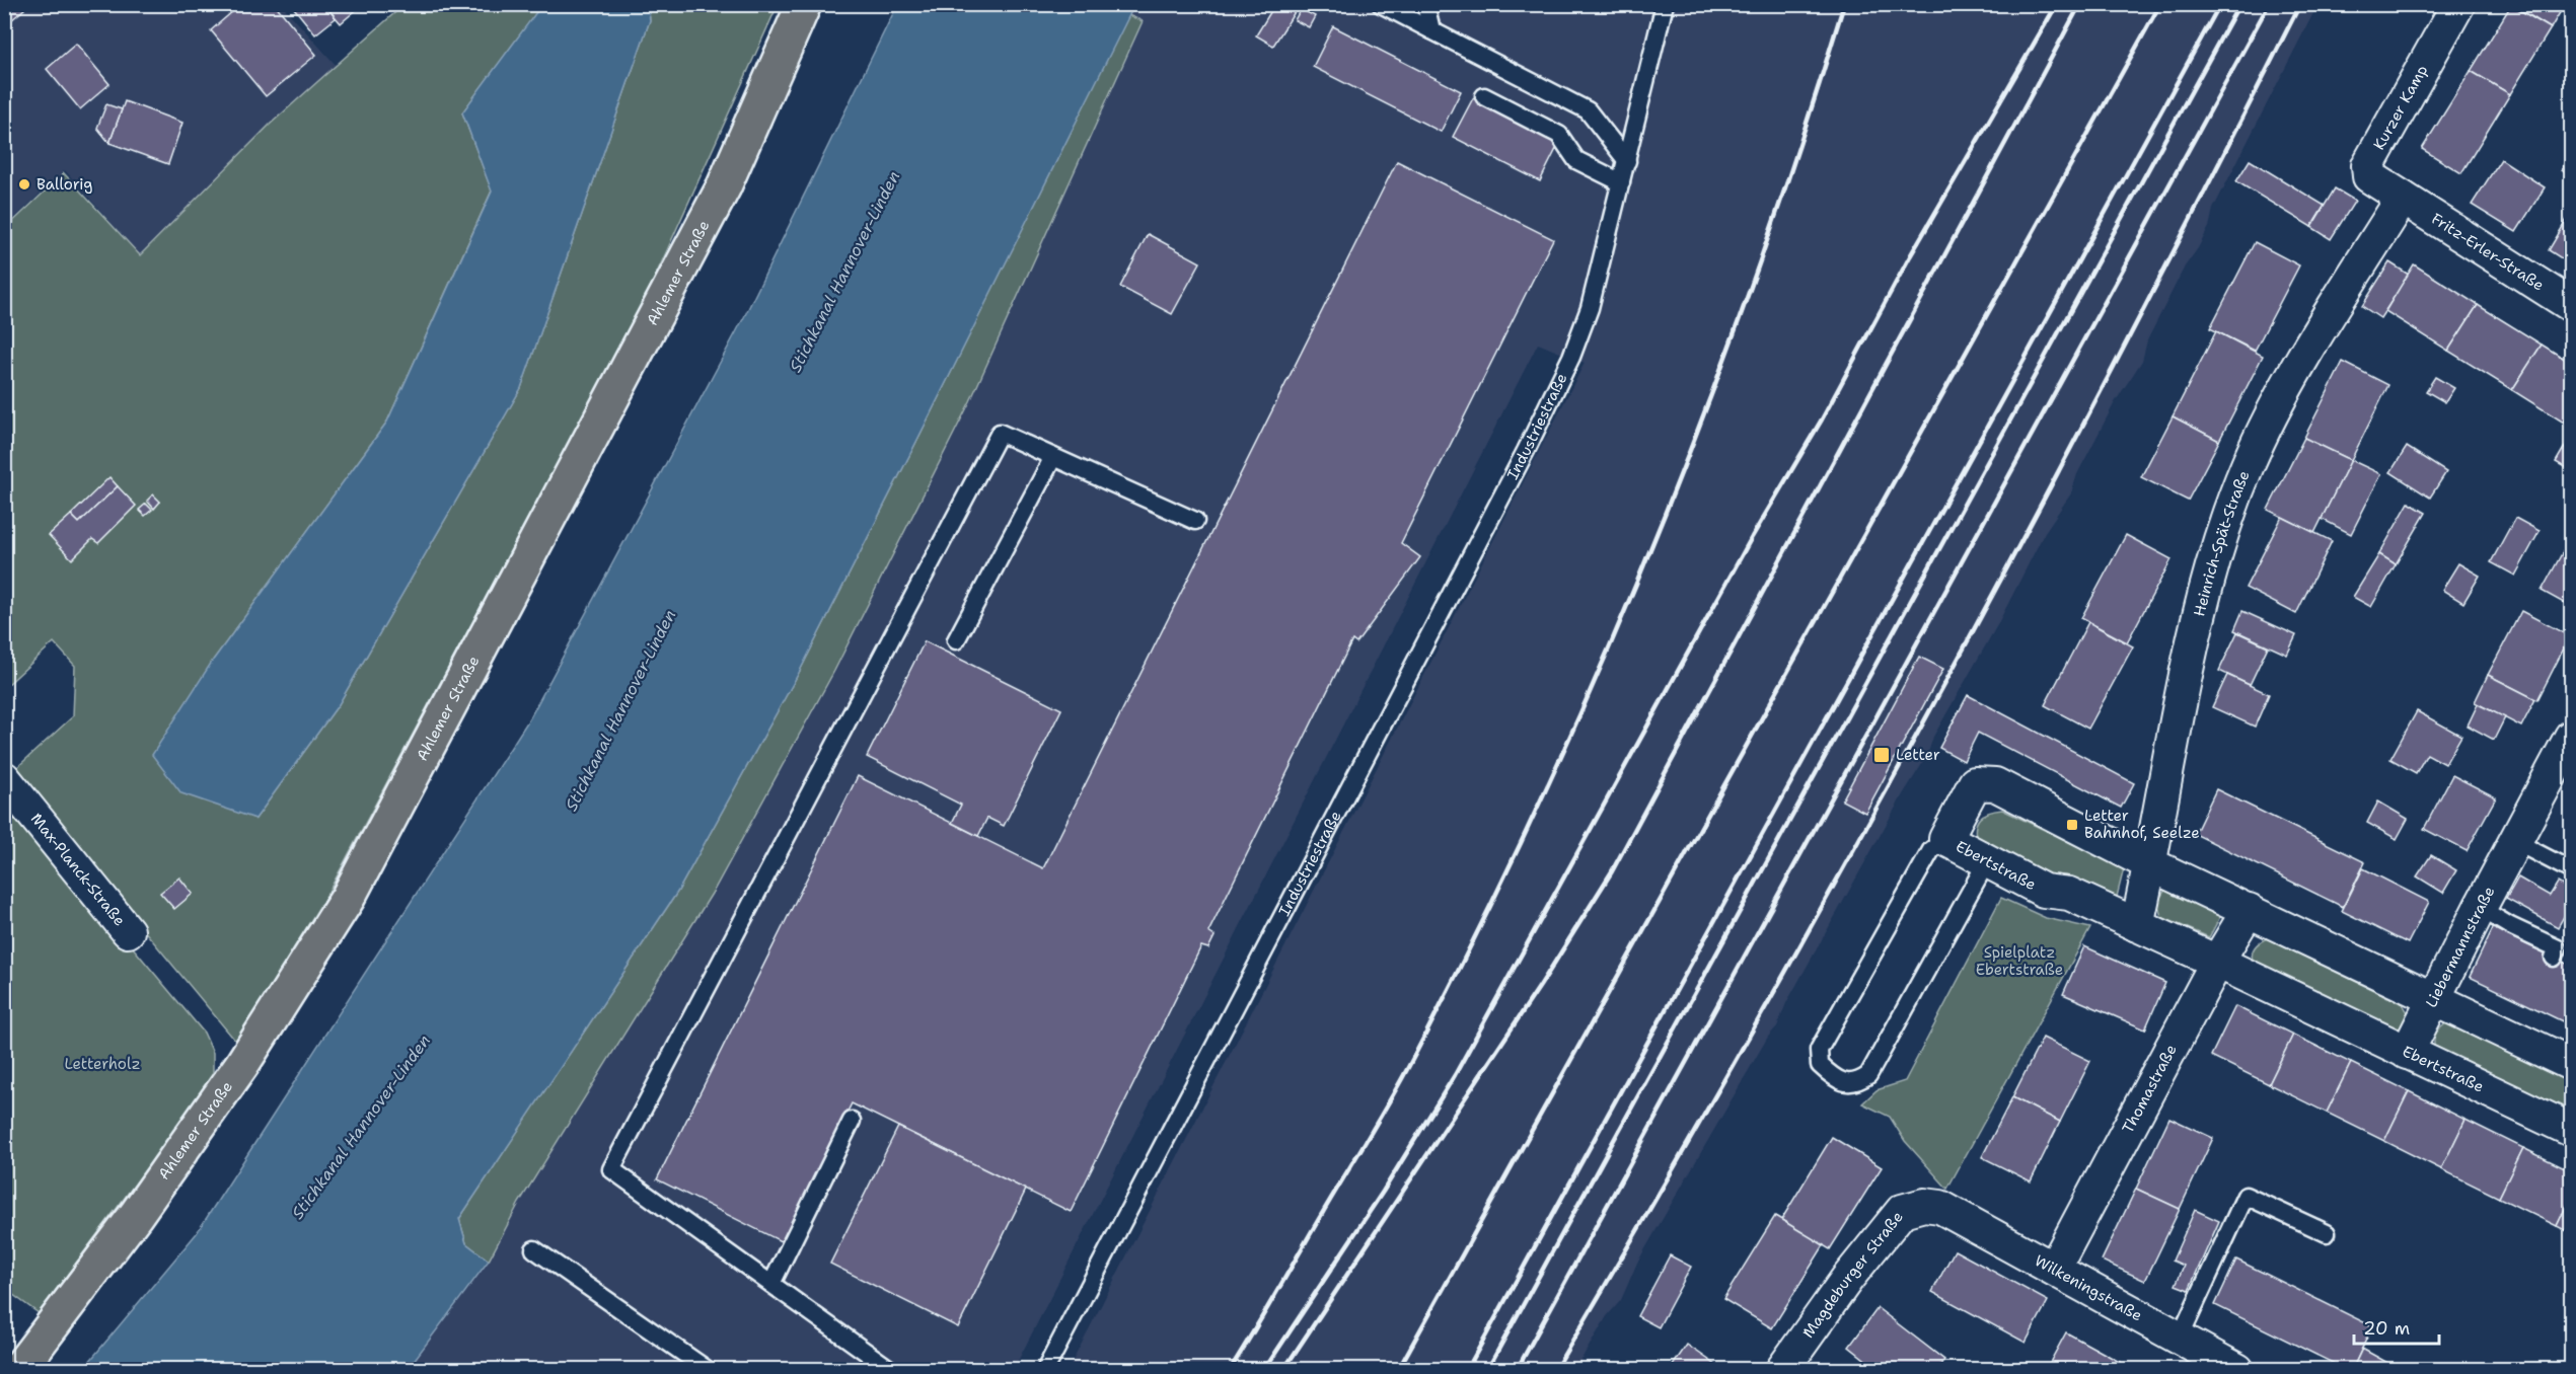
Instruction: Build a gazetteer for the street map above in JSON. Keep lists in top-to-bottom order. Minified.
{"streets":{"main road":["Ahlemer Straße"],"street":["Kurzer Kamp","Fritz-Erler-Straße","Heinrich-Spät-Straße","Ebertstraße","Max-Planck-Straße","Liebermannstraße","Thomastraße","Magdeburger Straße","Wilkeningstraße"],"lane":["Industriestraße"]},"crossings":[["Kurzer Kamp","Fritz-Erler-Straße"],["Kurzer Kamp","Heinrich-Spät-Straße"],["Fritz-Erler-Straße","Heinrich-Spät-Straße"],["Heinrich-Spät-Straße","Ebertstraße"],["Ebertstraße","Liebermannstraße"],["Ebertstraße","Thomastraße"],["Thomastraße","Wilkeningstraße"],["Magdeburger Straße","Wilkeningstraße"]],"water":["Stichkanal Hannover-Linden"],"parks":["Spielplatz Ebertstraße","Letterholz"],"places":{"other":["Ballorig"],"transit":["Letter","Letter Bahnhof, Seelze"]},"scale_bar":"20 m"}
